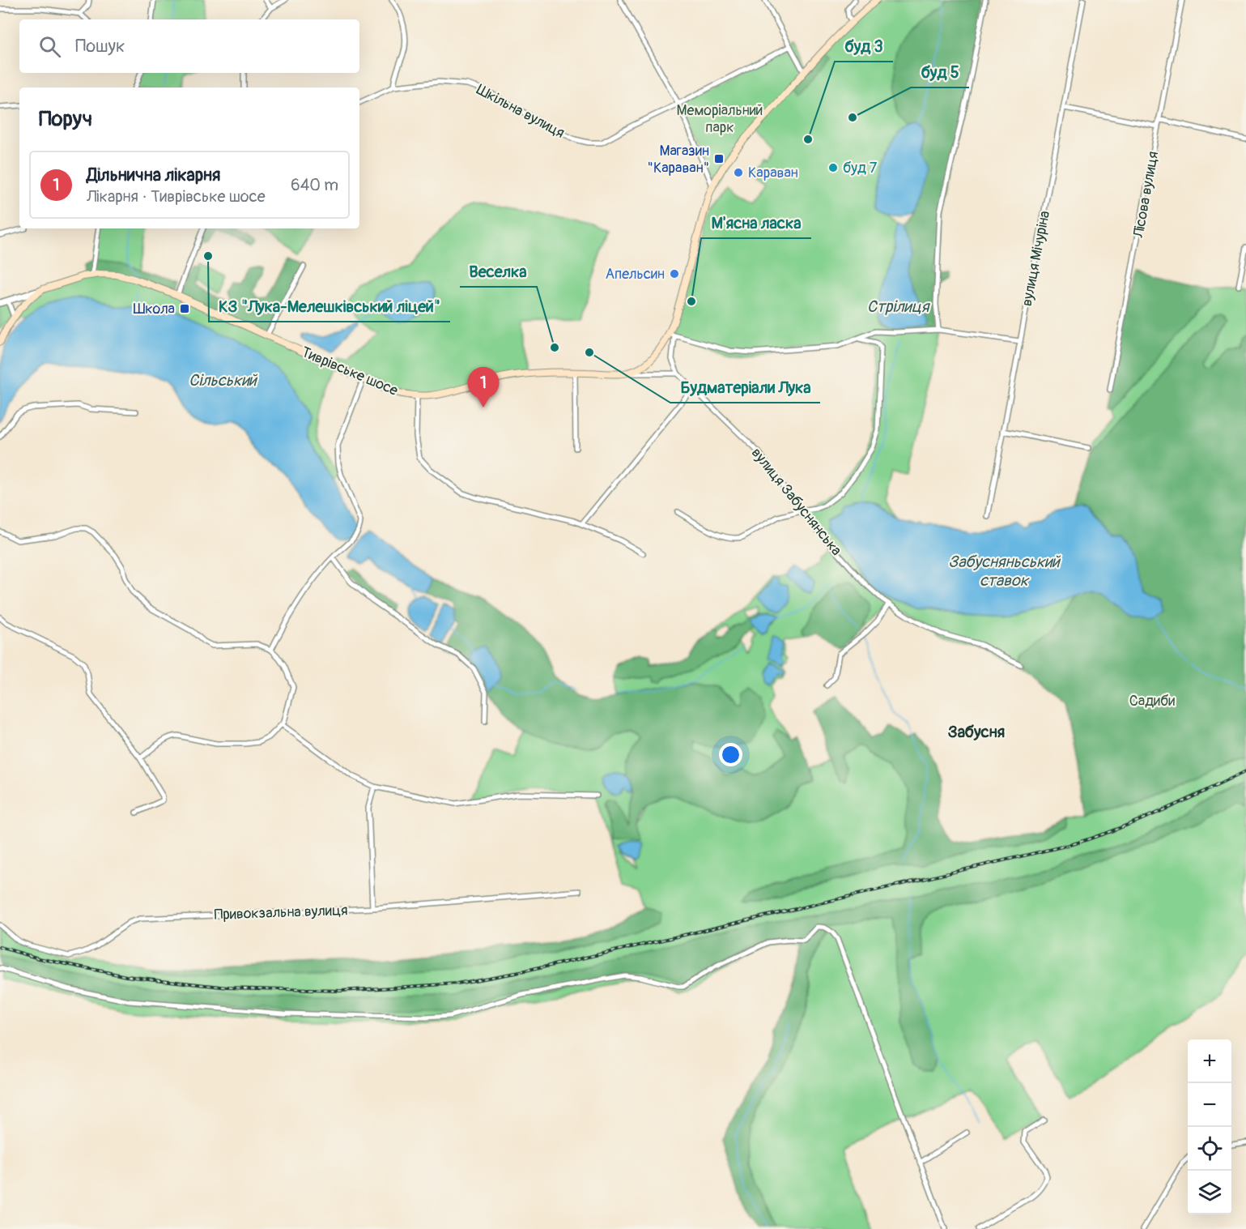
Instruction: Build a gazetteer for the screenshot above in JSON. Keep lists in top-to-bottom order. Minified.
{"streets":{"main road":["Тиврівське шосе"],"street":["Шкільна вулиця","Лісова вулиця","вулиця Мічуріна","вулиця Забуснянська","Привокзальна вулиця"]},"districts":["Забусня"],"water":["Стрілиця","Сільський","Забусняньський ставок"],"parks":["Меморіальний парк","Садиби"],"places":{"other":["буд 5","буд 3","буд 7","Караван","КЗ \"Лука-Мелешківський ліцей\"","Апельсин","М'ясна ласка","Веселка","Будматеріали Лука"],"transit":["Магазин \"Караван\"","Школа"]},"page":{"search":"Пошук","heading":"Поруч","list":[{"mark":"1","name":"Дільнична лікарня","note":"Лікарня · Тиврівське шосе","value":"640 m"}],"pins":"1","map_buttons":["+","−"]}}
